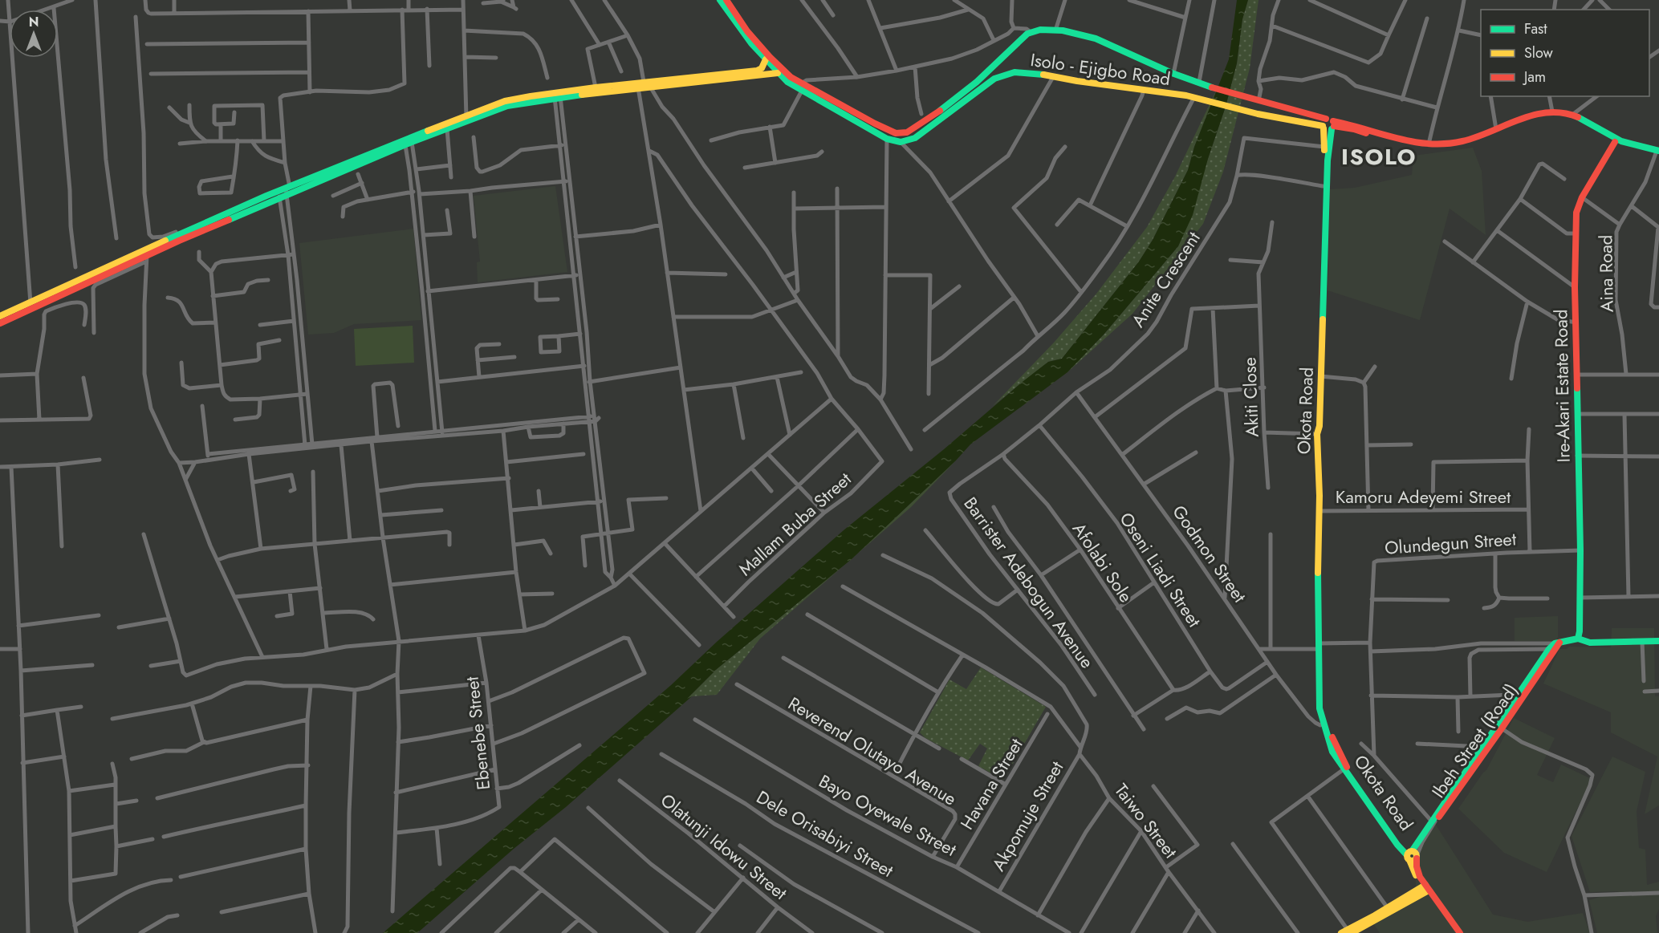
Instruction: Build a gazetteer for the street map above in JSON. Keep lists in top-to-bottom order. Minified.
{"streets":{"main road":["Isolo - Ejigbo Road","Ire-Akari Estate Road","Okota Road","Ibeh Street (Road)"],"street":["Aina Road","Anite Crescent","Akiti Close","Kamoru Adeyemi Street","Mallam Buba Street","Olundegun Street","Godmon Street","Afolabi Sole","Oseni Liadi Street","Barrister Adebogun Avenue","Ebenebe Street","Reverend Olutayo Avenue","Havana Street","Bayo Oyewale Street","Akpomuje Street","Taiwo Street","Dele Orisabiyi Street","Olatunji Idowu Street"]},"crossings":[["Anite Crescent","Godmon Street"],["Anite Crescent","Afolabi Sole"],["Anite Crescent","Oseni Liadi Street"],["Anite Crescent","Barrister Adebogun Avenue"],["Ire-Akari Estate Road","Olundegun Street"],["Okota Road","Kamoru Adeyemi Street"],["Okota Road","Godmon Street"],["Okota Road","Ibeh Street (Road)"],["Godmon Street","Oseni Liadi Street"],["Afolabi Sole","Barrister Adebogun Avenue"],["Reverend Olutayo Avenue","Bayo Oyewale Street"],["Havana Street","Bayo Oyewale Street"],["Bayo Oyewale Street","Akpomuje Street"],["Akpomuje Street","Taiwo Street"]],"districts":["ISOLO"],"legend":["Fast","Slow","Jam"],"north":"top"}
